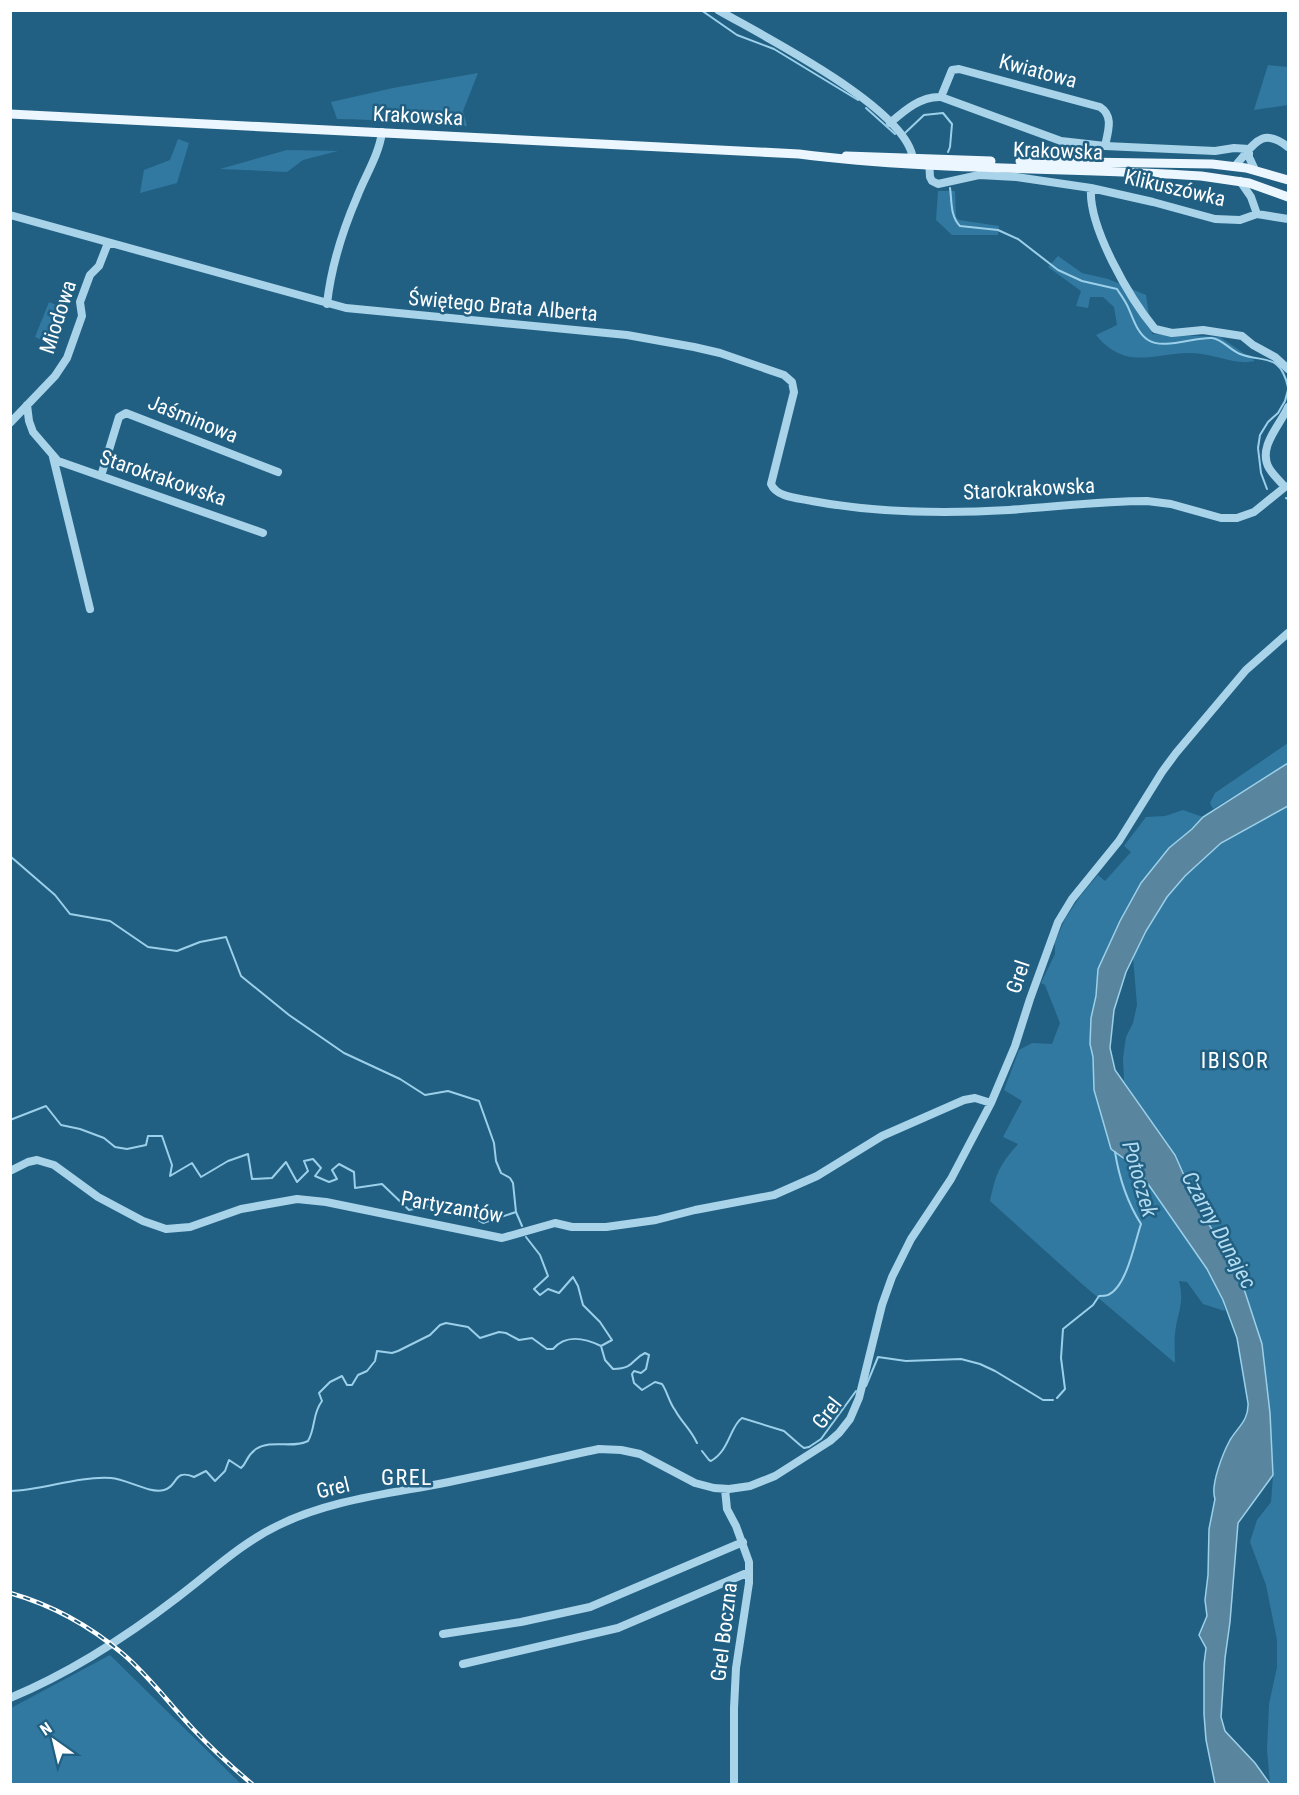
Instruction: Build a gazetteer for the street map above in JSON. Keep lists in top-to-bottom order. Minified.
{"streets":{"main road":["Krakowska"],"street":["Kwiatowa","Klikuszówka","Świętego Brata Alberta","Miodowa","Jaśminowa","Starokrakowska","Grel","Partyzantów","Grel Boczna"]},"crossings":[["Krakowska","Klikuszówka"],["Świętego Brata Alberta","Miodowa"],["Świętego Brata Alberta","Starokrakowska"],["Miodowa","Starokrakowska"],["Jaśminowa","Starokrakowska"],["Grel","Partyzantów"],["Grel","Grel Boczna"]],"districts":["IBISOR","GREL"],"water":["Potoczek","Czarny Dunajec"],"north":"top left"}
